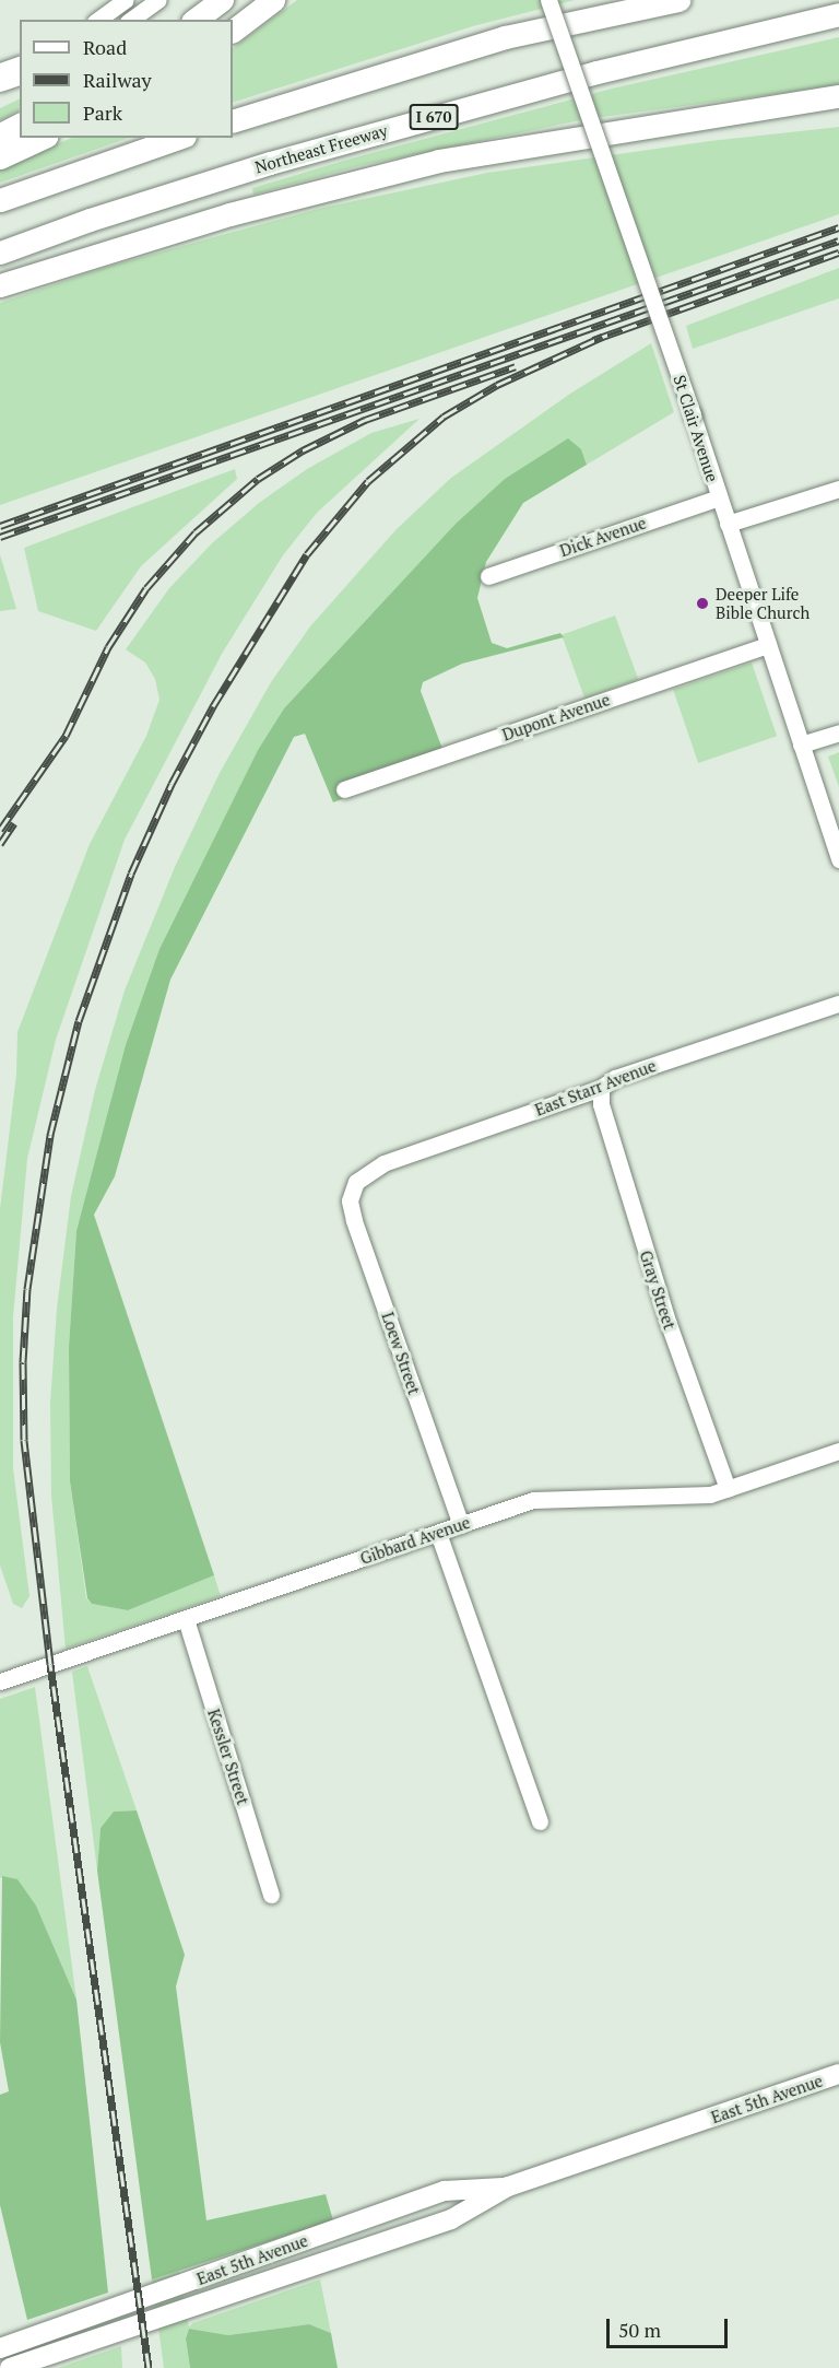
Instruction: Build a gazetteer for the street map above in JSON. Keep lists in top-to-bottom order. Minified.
{"streets":{"highway":["I 670","Northeast Freeway"],"main road":["East 5th Avenue"],"street":["St Clair Avenue","Dick Avenue","Dupont Avenue","East Starr Avenue","Gray Street","Loew Street","Gibbard Avenue","Kessler Street"]},"crossings":[["St Clair Avenue","Dick Avenue"],["St Clair Avenue","Dupont Avenue"],["East Starr Avenue","Gray Street"],["East Starr Avenue","Loew Street"],["Gray Street","Gibbard Avenue"],["Loew Street","Gibbard Avenue"],["Gibbard Avenue","Kessler Street"]],"places":["Deeper Life Bible Church"],"legend":["Road","Railway","Park"],"scale_bar":"50 m"}
